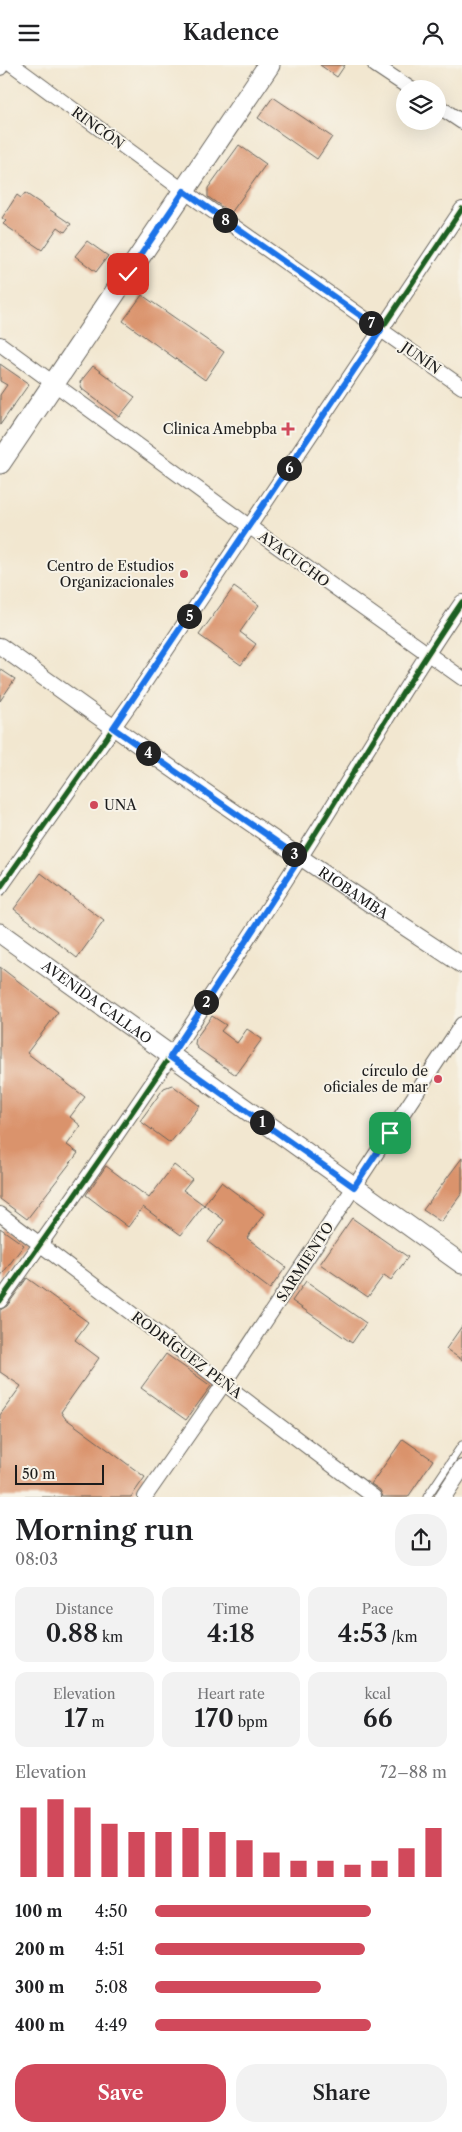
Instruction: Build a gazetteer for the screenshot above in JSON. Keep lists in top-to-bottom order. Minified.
{"streets":{"main road":["AVENIDA CALLAO"],"street":["RINCÓN","JUNÍN","AYACUCHO","RIOBAMBA","SARMIENTO","RODRÍGUEZ PEÑA"]},"crossings":[["RINCÓN","JUNÍN"],["AVENIDA CALLAO","SARMIENTO"],["SARMIENTO","RODRÍGUEZ PEÑA"]],"places":{"health":["Clinica Amebpba"],"other":["Centro de Estudios Organizacionales","UNA","círculo de oficiales de mar"]},"scale_bar":"50 m","page":{"header":"Kadence","pins":["8","7","6","5","4","3","2","1"],"scale":"50 m","heading":["Morning run","08:03"],"stats":[["Distance","0.88 km"],["Time","4:18"],["Pace","4:53 /km"],["Elevation","17 m"],["Heart rate","170 bpm"],["kcal","66"]],"chart":["Elevation","72–88 m"],"list":[{"name":"100 m","note":"4:50"},{"name":"200 m","note":"4:51"},{"name":"300 m","note":"5:08"},{"name":"400 m","note":"4:49"}],"buttons":["Save","Share"]}}
